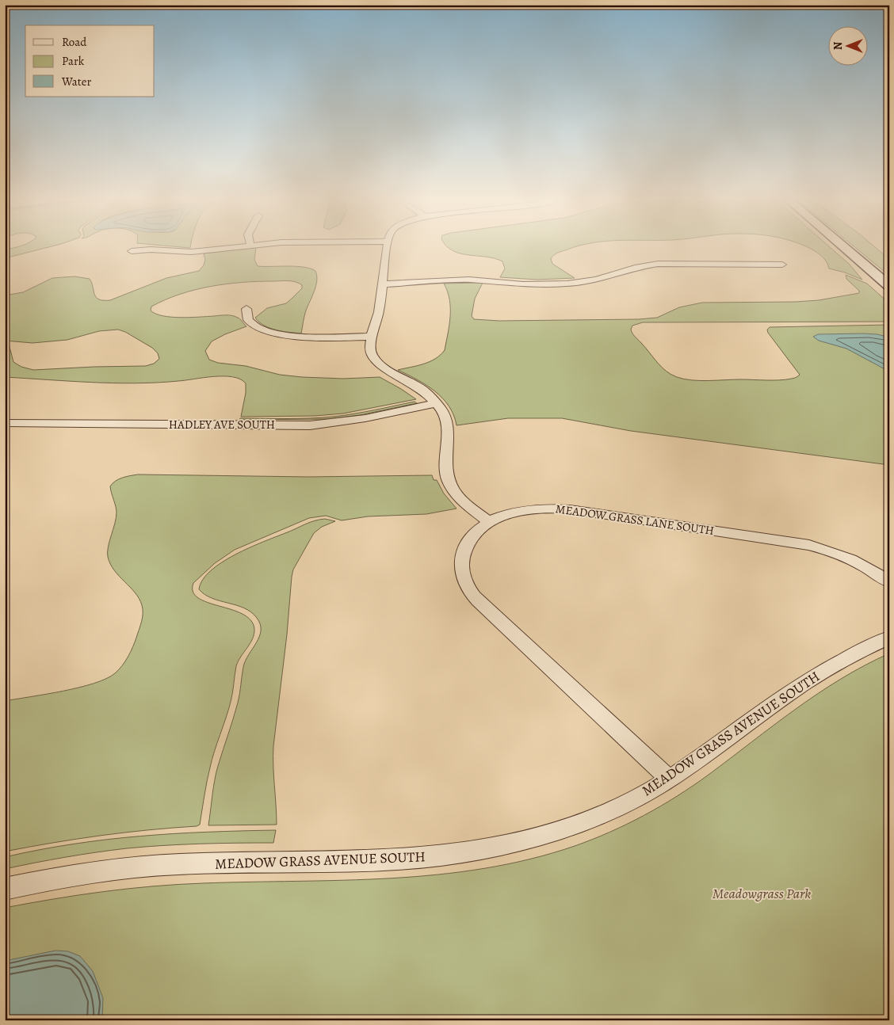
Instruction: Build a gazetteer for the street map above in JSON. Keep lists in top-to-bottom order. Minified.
{"streets":{"street":["HADLEY AVE SOUTH","MEADOW GRASS LANE SOUTH","MEADOW GRASS AVENUE SOUTH"]},"crossings":[["MEADOW GRASS LANE SOUTH","MEADOW GRASS AVENUE SOUTH"]],"parks":["Meadowgrass Park"],"legend":["Road","Park","Water"],"north":"left"}
